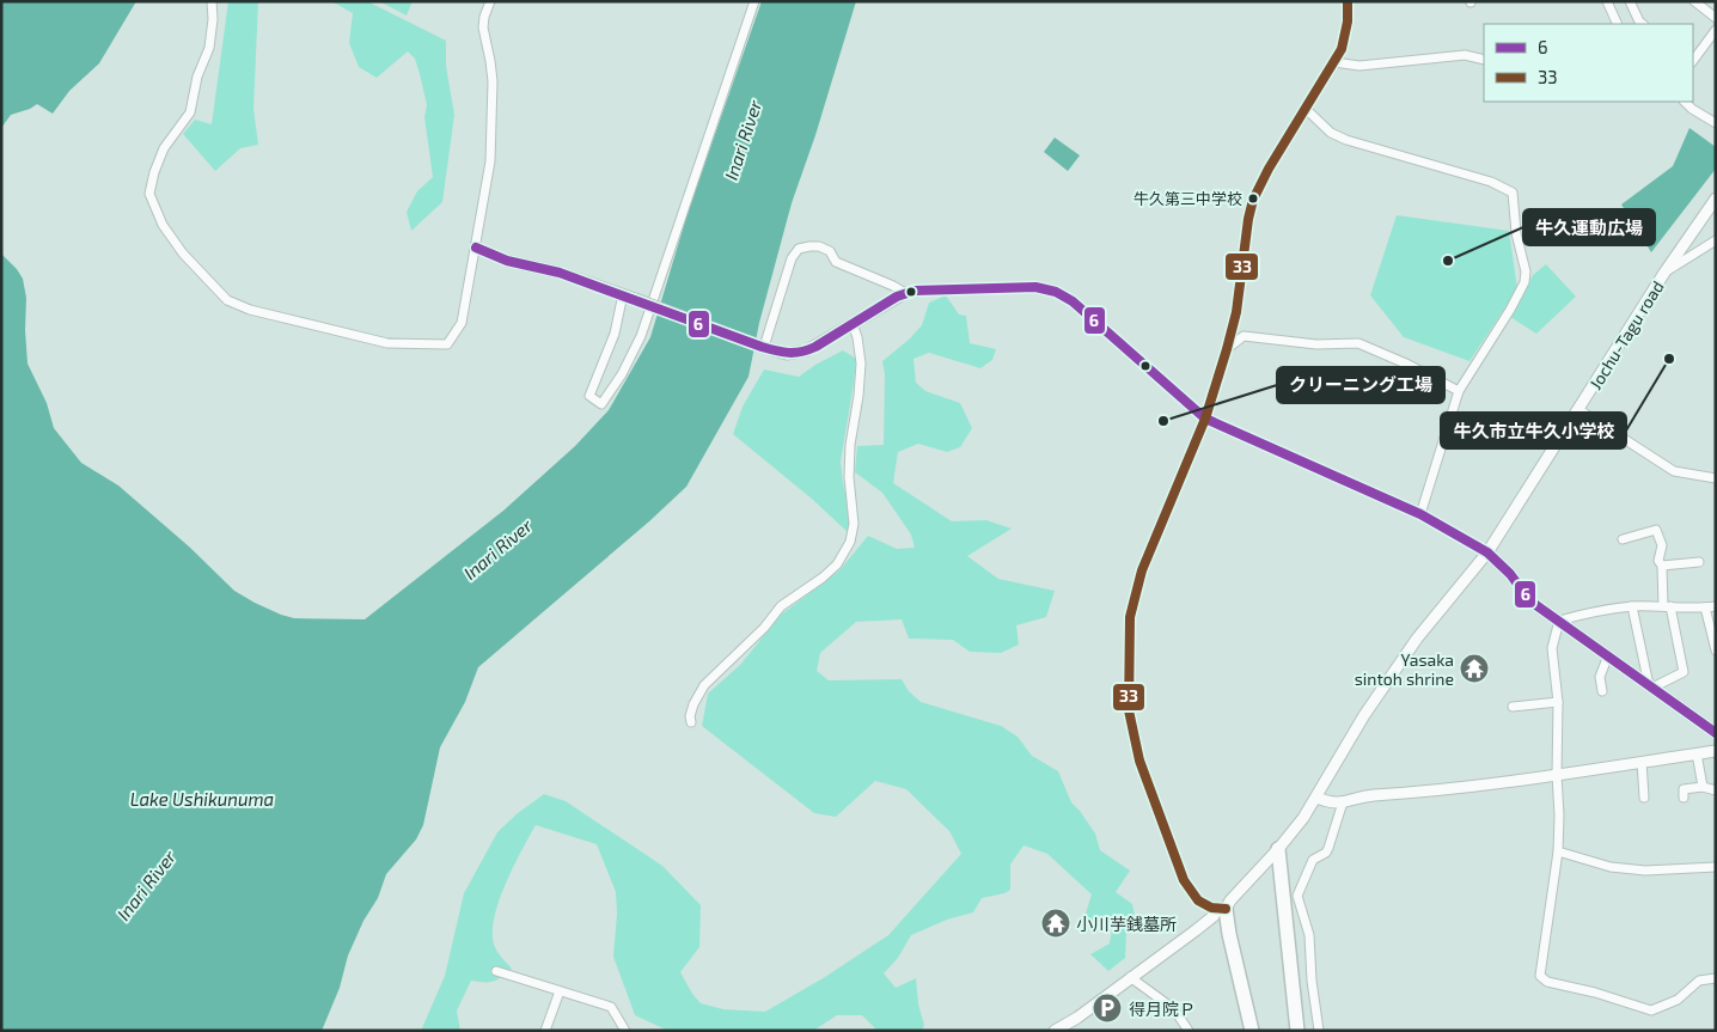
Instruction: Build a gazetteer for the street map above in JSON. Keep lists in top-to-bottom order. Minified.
{"streets":{"street":["Jochu-Tagu road"]},"water":["Inari River","Lake Ushikunuma"],"places":{"other":["牛久第三中学校","牛久運動広場","牛久市立牛久小学校","クリーニング工場"],"temple":["Yasaka sintoh shrine","小川芋銭墓所"],"parking":["得月院Ｐ"]},"lines":["transit line 33","transit line 6"],"legend":["6","33"]}
